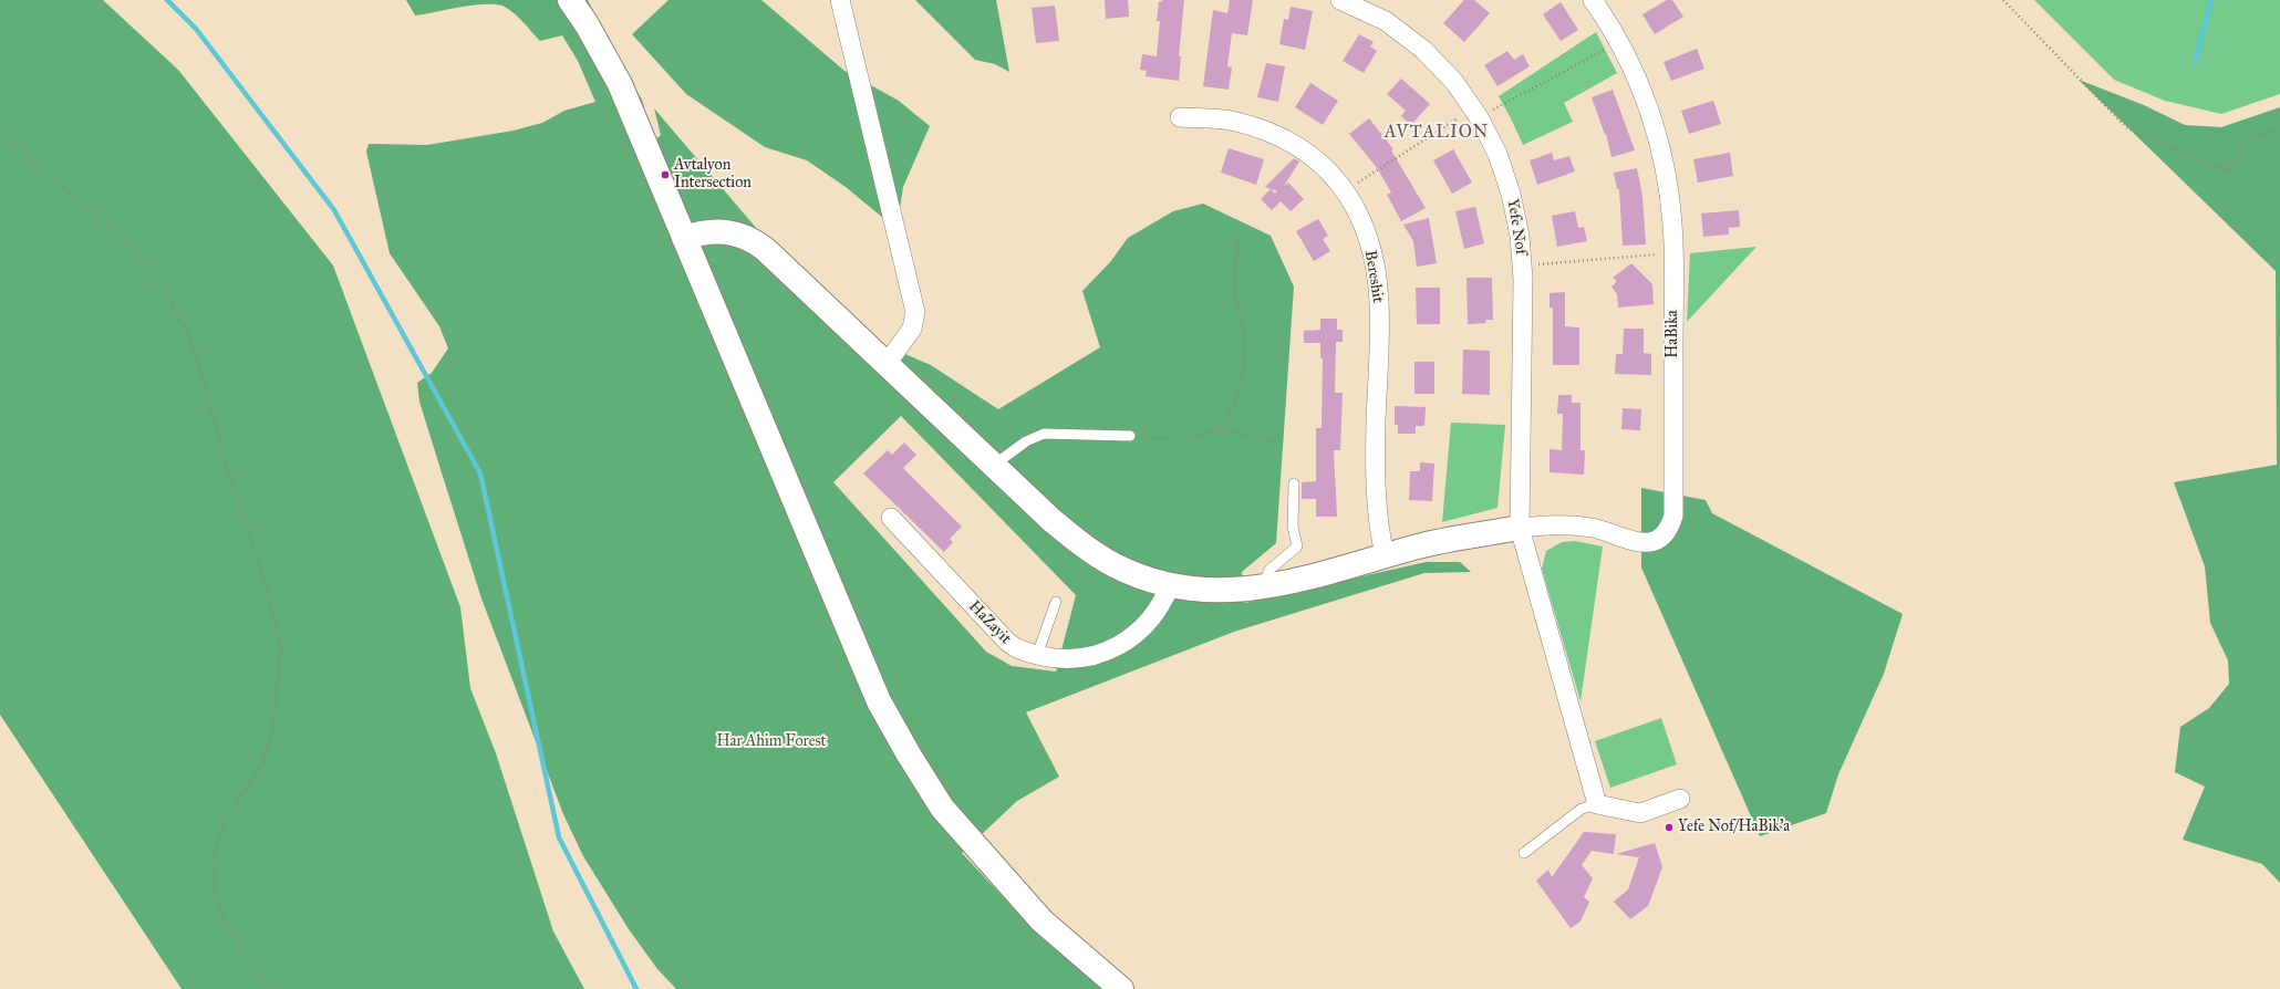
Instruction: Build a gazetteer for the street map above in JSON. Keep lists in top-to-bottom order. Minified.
{"streets":{"street":["Yefe Nof","Bereshit","HaBika","HaZayit"]},"crossings":[["Yefe Nof","HaBika"]],"districts":["AVTALION"],"parks":["Har Ahim Forest"],"places":["Avtalyon Intersection","Yefe Nof/HaBik'a"]}
